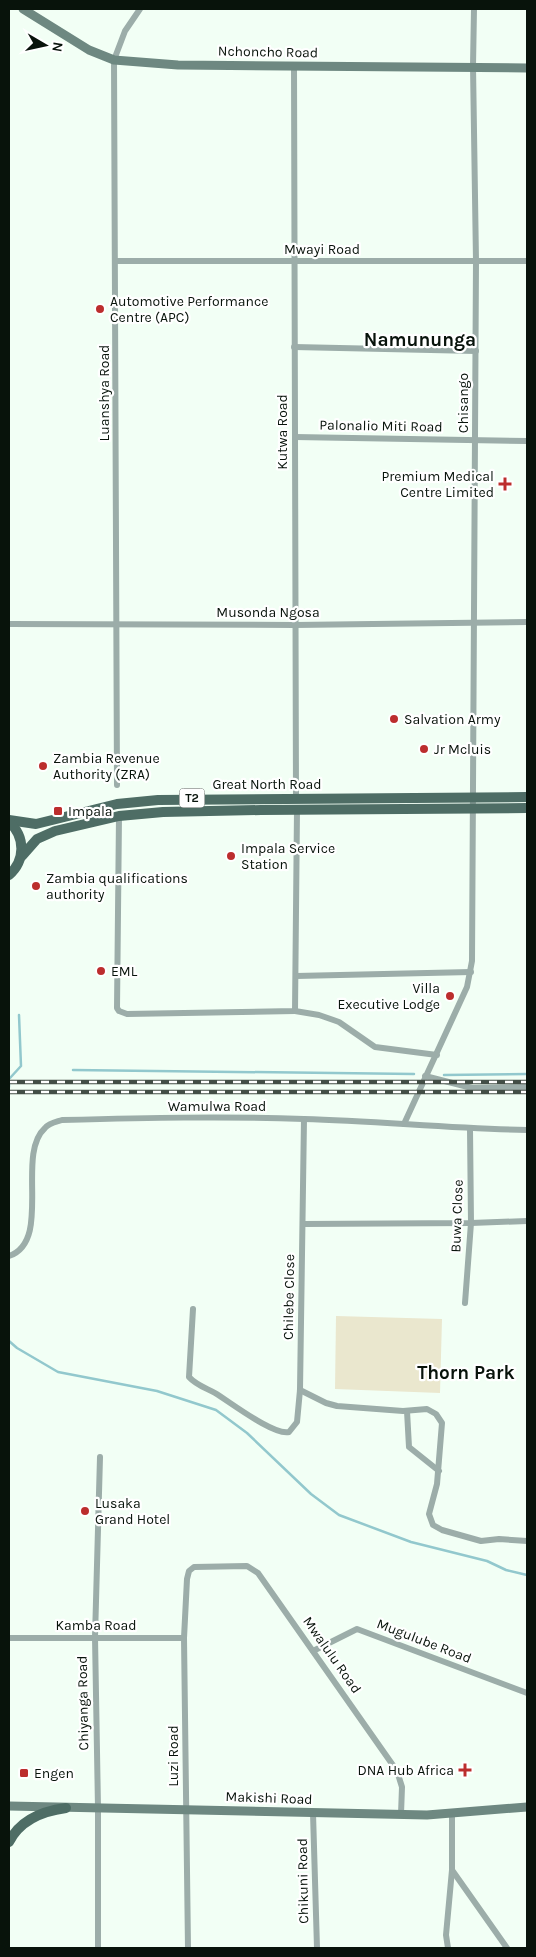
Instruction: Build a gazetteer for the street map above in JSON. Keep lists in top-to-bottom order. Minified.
{"streets":{"main road":["Nchoncho Road","Great North Road","T2","Makishi Road"],"street":["Mwayi Road","Luanshya Road","Chisango","Palonalio Miti Road","Kutwa Road","Musonda Ngosa","Wamulwa Road","Buwa Close","Chilebe Close","Kamba Road","Mugulube Road","Mwalulu Road","Chiyanga Road","Luzi Road","Chikuni Road"]},"crossings":[["Nchoncho Road","Luanshya Road"],["Nchoncho Road","Chisango"],["Nchoncho Road","Kutwa Road"],["Mwayi Road","Luanshya Road"],["Mwayi Road","Chisango"],["Mwayi Road","Kutwa Road"],["Luanshya Road","Musonda Ngosa"],["Chisango","Palonalio Miti Road"],["Chisango","Musonda Ngosa"],["Chisango","Great North Road"],["Chisango","Wamulwa Road"],["Palonalio Miti Road","Kutwa Road"],["Kutwa Road","Musonda Ngosa"],["Kutwa Road","Great North Road"],["Wamulwa Road","Buwa Close"],["Wamulwa Road","Chilebe Close"],["Kamba Road","Chiyanga Road"],["Kamba Road","Luzi Road"],["Mugulube Road","Mwalulu Road"],["Mwalulu Road","Luzi Road"],["Mwalulu Road","Makishi Road"],["Chiyanga Road","Makishi Road"],["Luzi Road","Makishi Road"],["Makishi Road","Chikuni Road"]],"districts":["Namununga","Thorn Park"],"places":{"other":["Automotive Performance Centre (APC)","Salvation Army","Jr Mcluis","Zambia Revenue Authority (ZRA)","Impala Service Station","Zambia qualifications authority","EML","Villa Executive Lodge","Lusaka Grand Hotel"],"health":["Premium Medical Centre Limited","DNA Hub Africa"],"transit":["Impala","Engen"]},"north":"right"}
